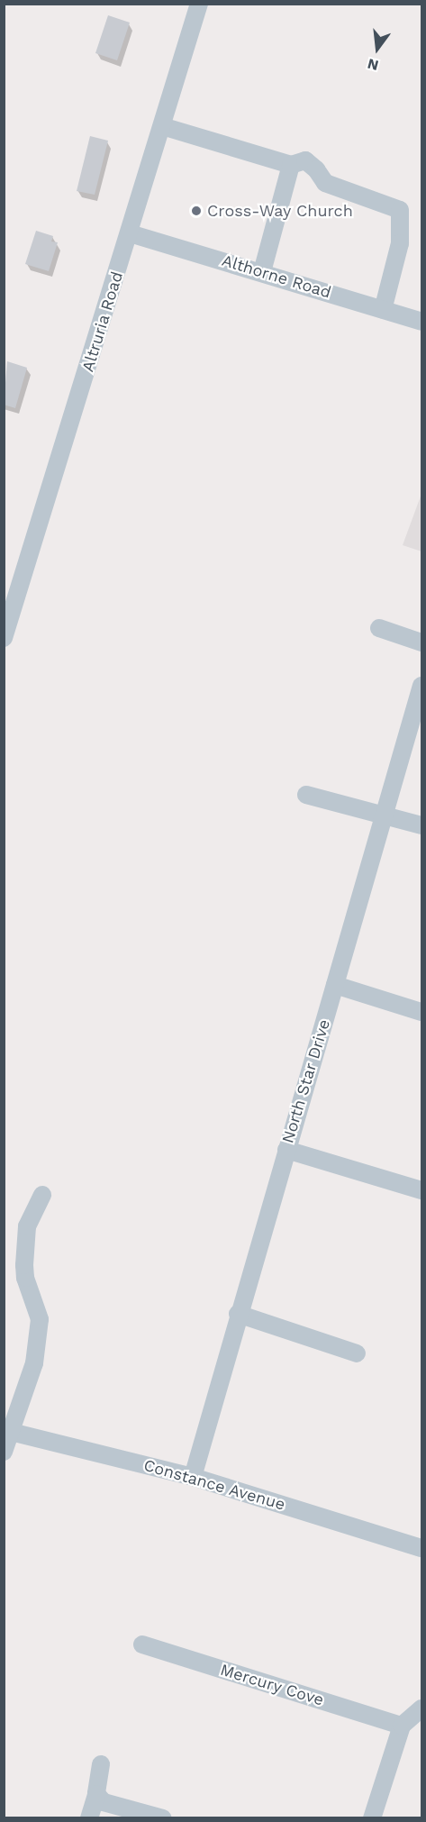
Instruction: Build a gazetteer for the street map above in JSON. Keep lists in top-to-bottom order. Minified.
{"streets":{"street":["Althorne Road","Altruria Road","North Star Drive","Constance Avenue","Mercury Cove"]},"crossings":[["Althorne Road","Altruria Road"],["North Star Drive","Constance Avenue"]],"places":["Cross-Way Church"],"north":"bottom"}
